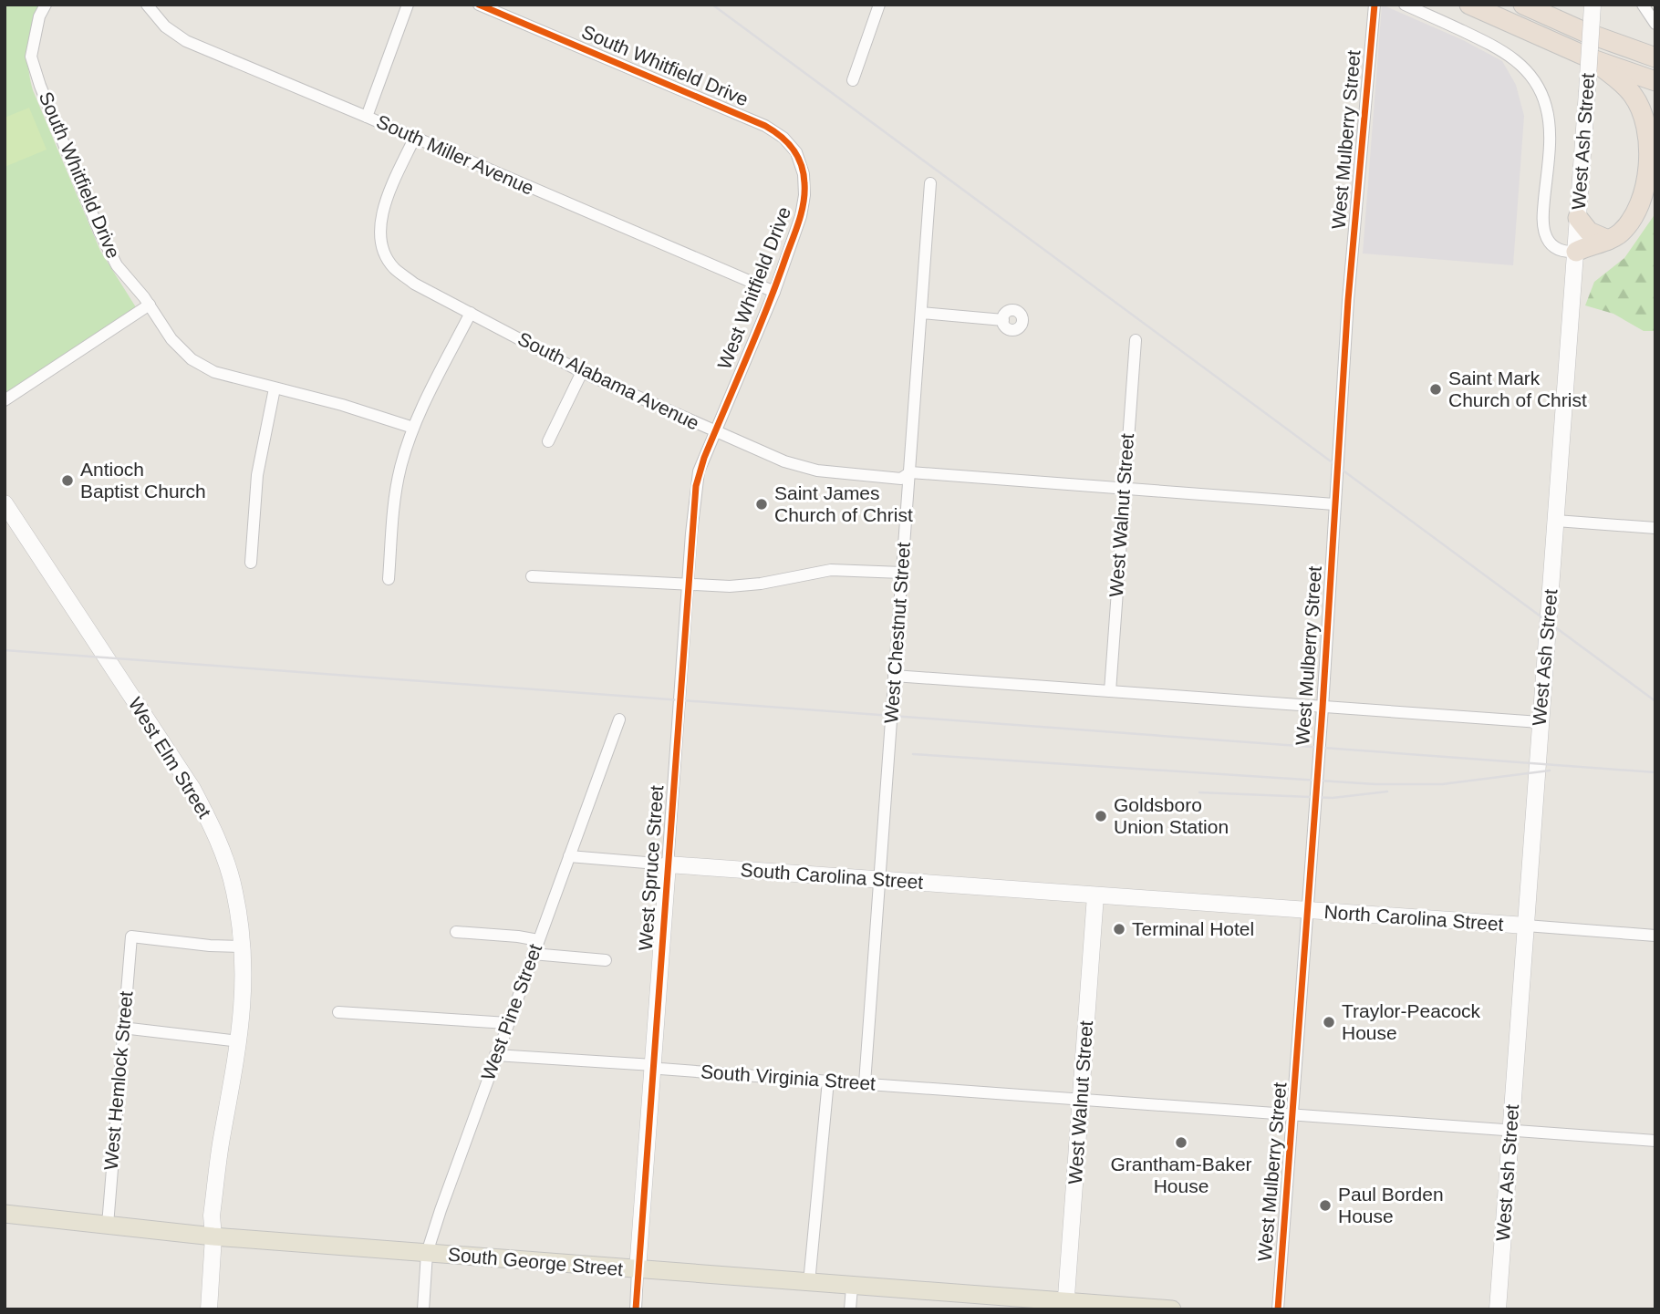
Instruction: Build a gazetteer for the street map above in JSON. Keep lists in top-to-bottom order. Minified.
{"streets":{"main road":["South George Street"],"street":["South Whitfield Drive","West Mulberry Street","West Ash Street","South Miller Avenue","West Whitfield Drive","South Alabama Avenue","West Walnut Street","West Chestnut Street","West Elm Street","West Spruce Street","South Carolina Street","North Carolina Street","West Pine Street","South Virginia Street","West Hemlock Street"]},"crossings":[["South Whitfield Drive","West Whitfield Drive"],["West Mulberry Street","South Alabama Avenue"],["West Mulberry Street","North Carolina Street"],["West Mulberry Street","South Virginia Street"],["West Ash Street","North Carolina Street"],["West Ash Street","South Virginia Street"],["South Miller Avenue","West Whitfield Drive"],["South Miller Avenue","South Alabama Avenue"],["West Whitfield Drive","South Alabama Avenue"],["West Whitfield Drive","West Spruce Street"],["South Alabama Avenue","West Walnut Street"],["South Alabama Avenue","West Chestnut Street"],["South Alabama Avenue","West Spruce Street"],["West Walnut Street","South Carolina Street"],["West Walnut Street","North Carolina Street"],["West Walnut Street","South Virginia Street"],["West Walnut Street","South George Street"],["West Chestnut Street","South Carolina Street"],["West Chestnut Street","South Virginia Street"],["West Elm Street","West Hemlock Street"],["West Elm Street","South George Street"],["West Spruce Street","South Carolina Street"],["West Spruce Street","South Virginia Street"],["West Spruce Street","South George Street"],["South Carolina Street","North Carolina Street"],["South Carolina Street","West Pine Street"],["West Pine Street","South Virginia Street"],["West Pine Street","South George Street"],["West Hemlock Street","South George Street"]],"places":["Saint Mark Church of Christ","Antioch Baptist Church","Saint James Church of Christ","Goldsboro Union Station","Terminal Hotel","Traylor-Peacock House","Grantham-Baker House","Paul Borden House"]}
